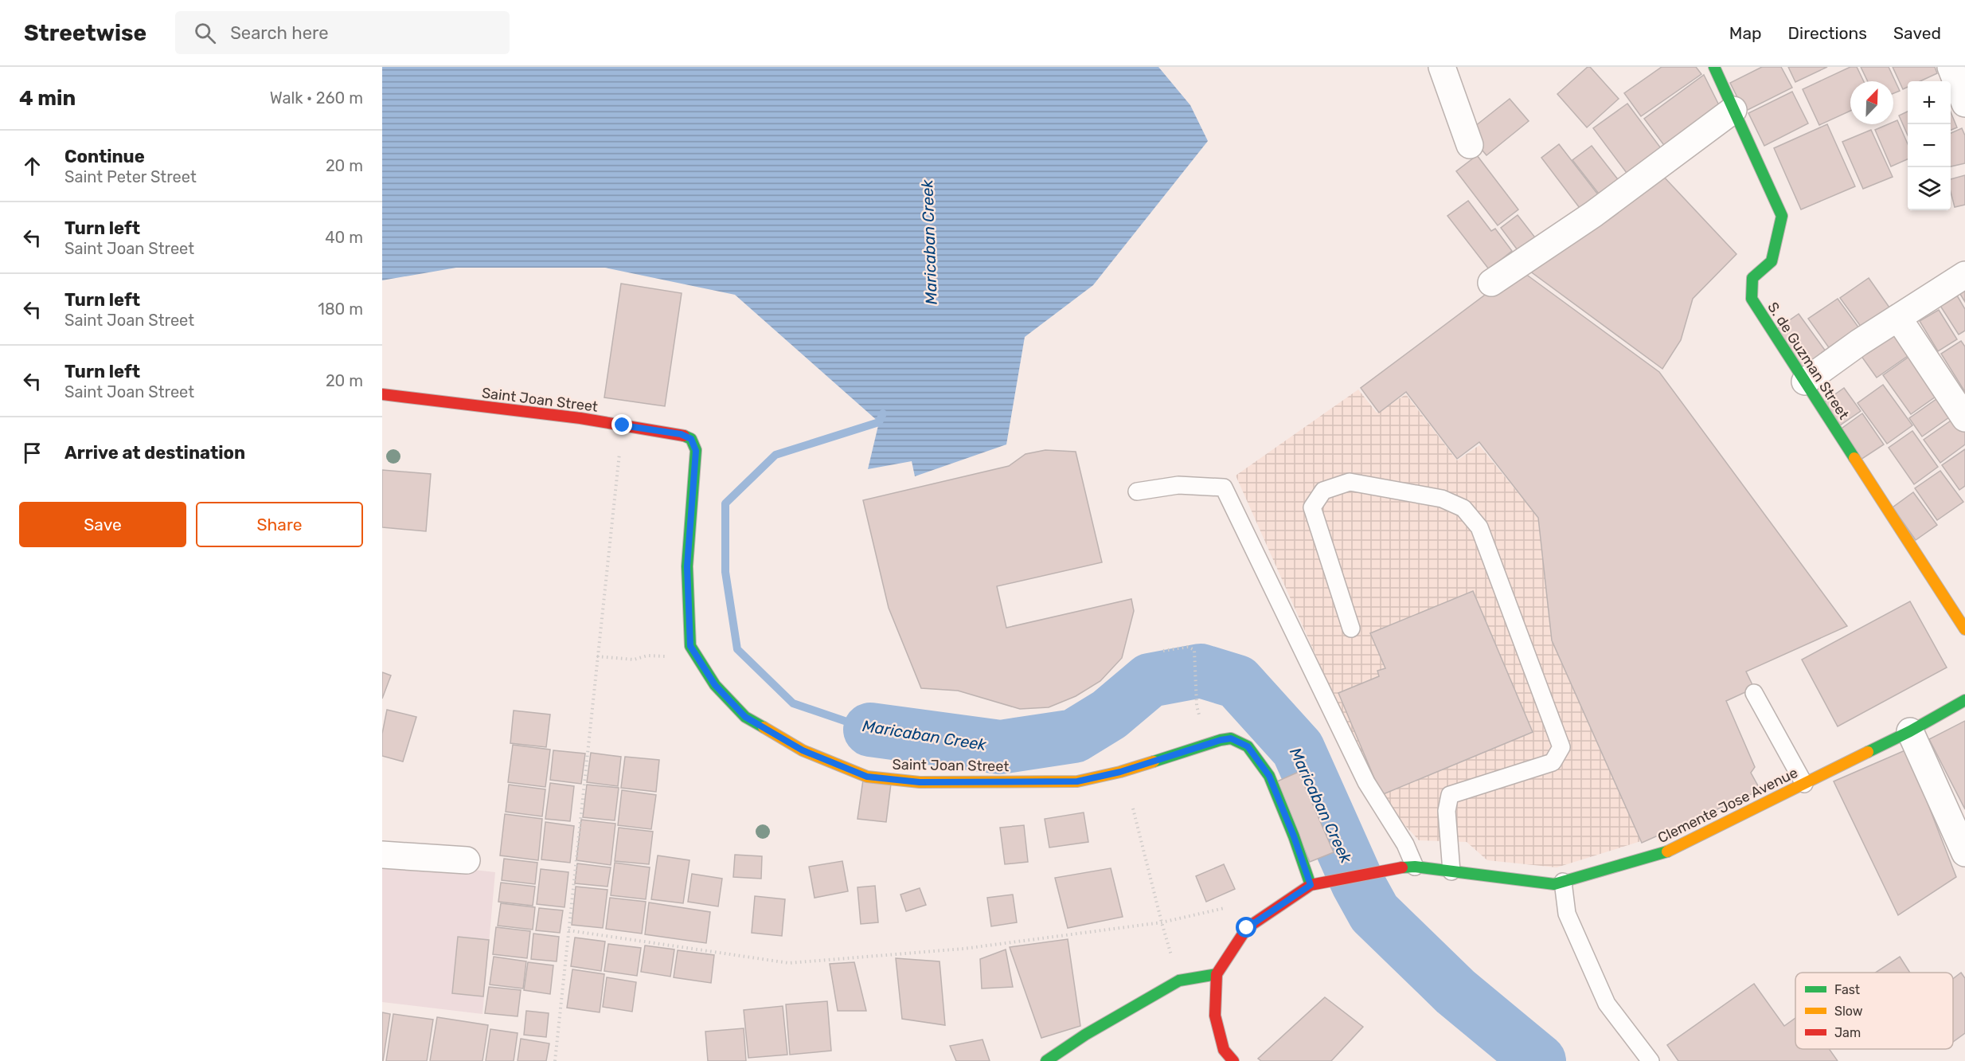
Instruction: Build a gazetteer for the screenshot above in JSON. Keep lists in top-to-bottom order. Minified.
{"streets":{"street":["S. de Guzman Street","Saint Joan Street","Clemente Jose Avenue"]},"crossings":[["Saint Joan Street","Clemente Jose Avenue"]],"water":["Maricaban Creek"],"legend":["Fast","Slow","Jam"],"north":"top right","page":{"header":"Streetwise","search":"Search here","nav":["Map","Directions","Saved"],"heading":["4 min","Walk · 260 m"],"map_buttons":["+","−"],"list":[["Continue","Saint Peter Street","20 m"],["Turn left","Saint Joan Street","40 m"],["Turn left","Saint Joan Street","180 m"],["Turn left","Saint Joan Street","20 m"],"Arrive at destination"],"buttons":["Save","Share"]}}
